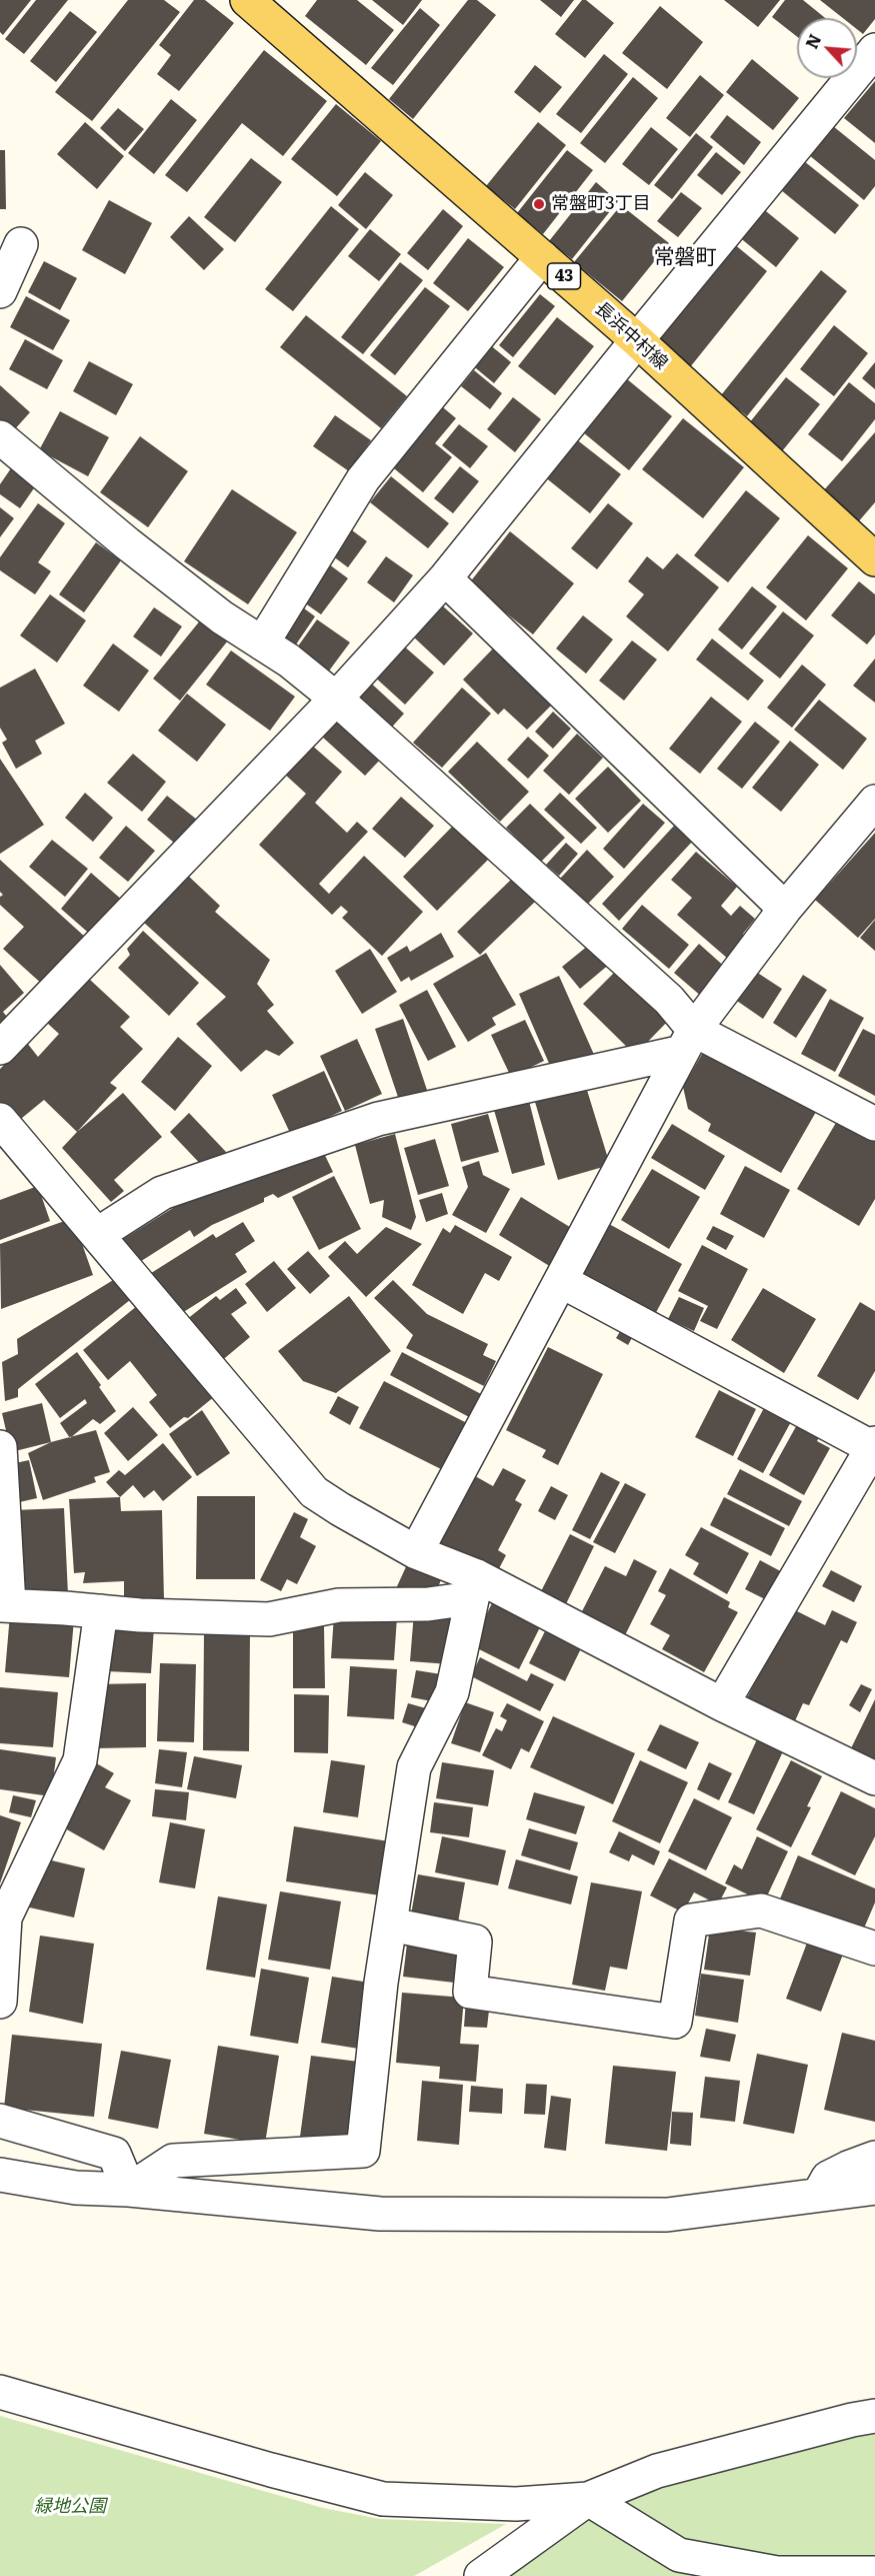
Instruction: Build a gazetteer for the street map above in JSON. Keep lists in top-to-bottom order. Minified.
{"streets":{"main road":["43","長浜中村線"]},"districts":["常磐町"],"parks":["緑地公園"],"places":["常盤町3丁目"],"north":"top left"}
